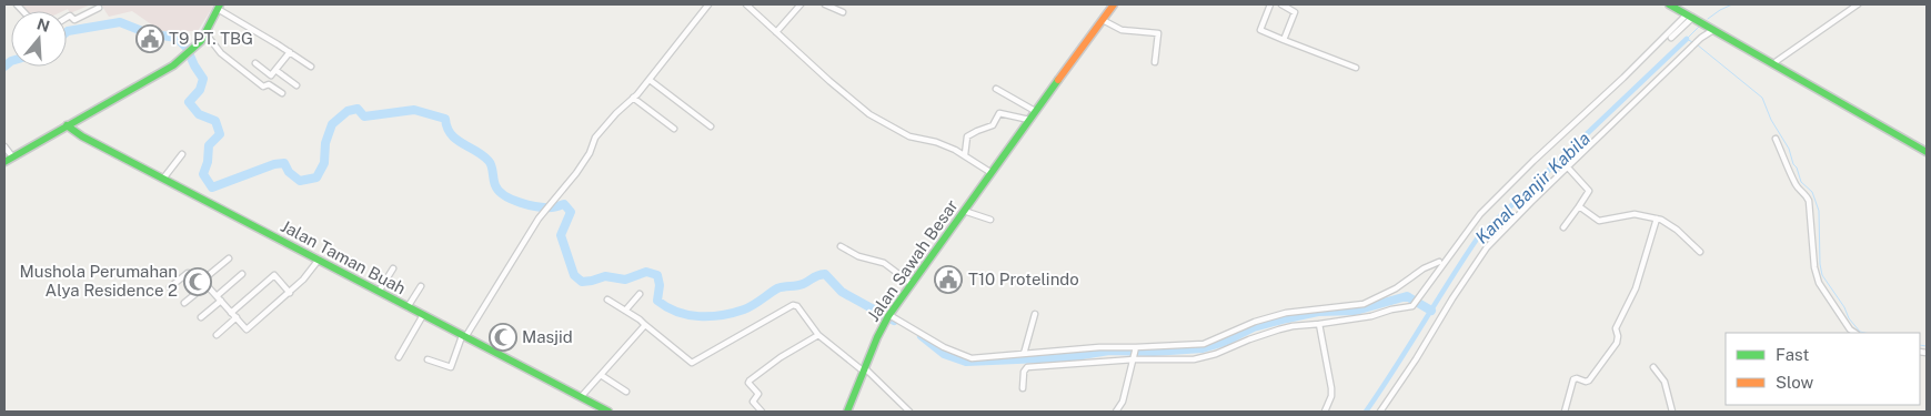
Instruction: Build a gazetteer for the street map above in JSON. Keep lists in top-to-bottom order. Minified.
{"streets":{"main road":["Jalan Taman Buah","Jalan Sawah Besar"]},"water":["Kanal Banjir Kabila"],"places":{"public building":["T9 PT. TBG","T10 Protelindo"],"mosque":["Mushola Perumahan Alya Residence 2","Masjid"]},"legend":["Fast","Slow"],"north":"top"}
